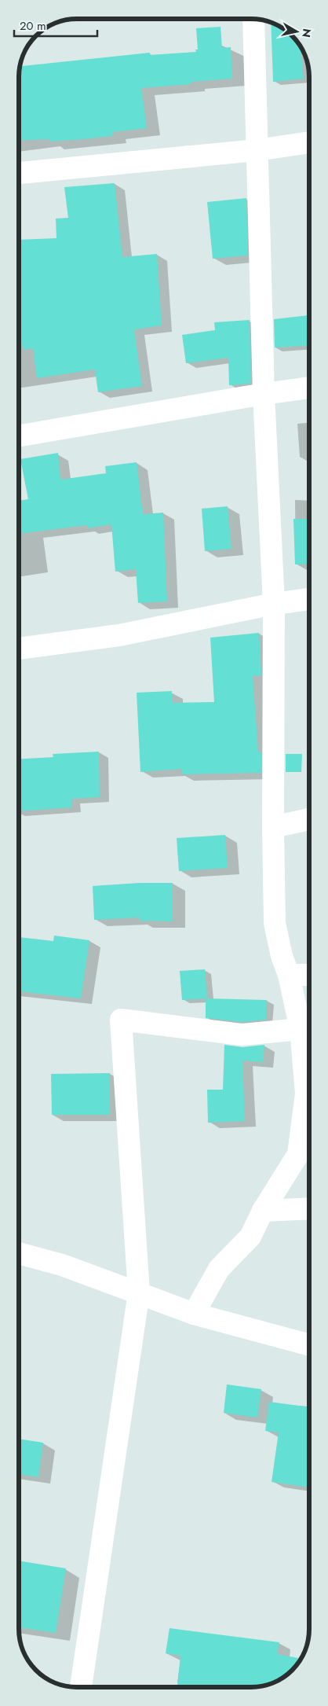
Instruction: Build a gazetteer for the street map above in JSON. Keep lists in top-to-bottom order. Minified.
{"scale_bar":"20 m","north":"right"}
